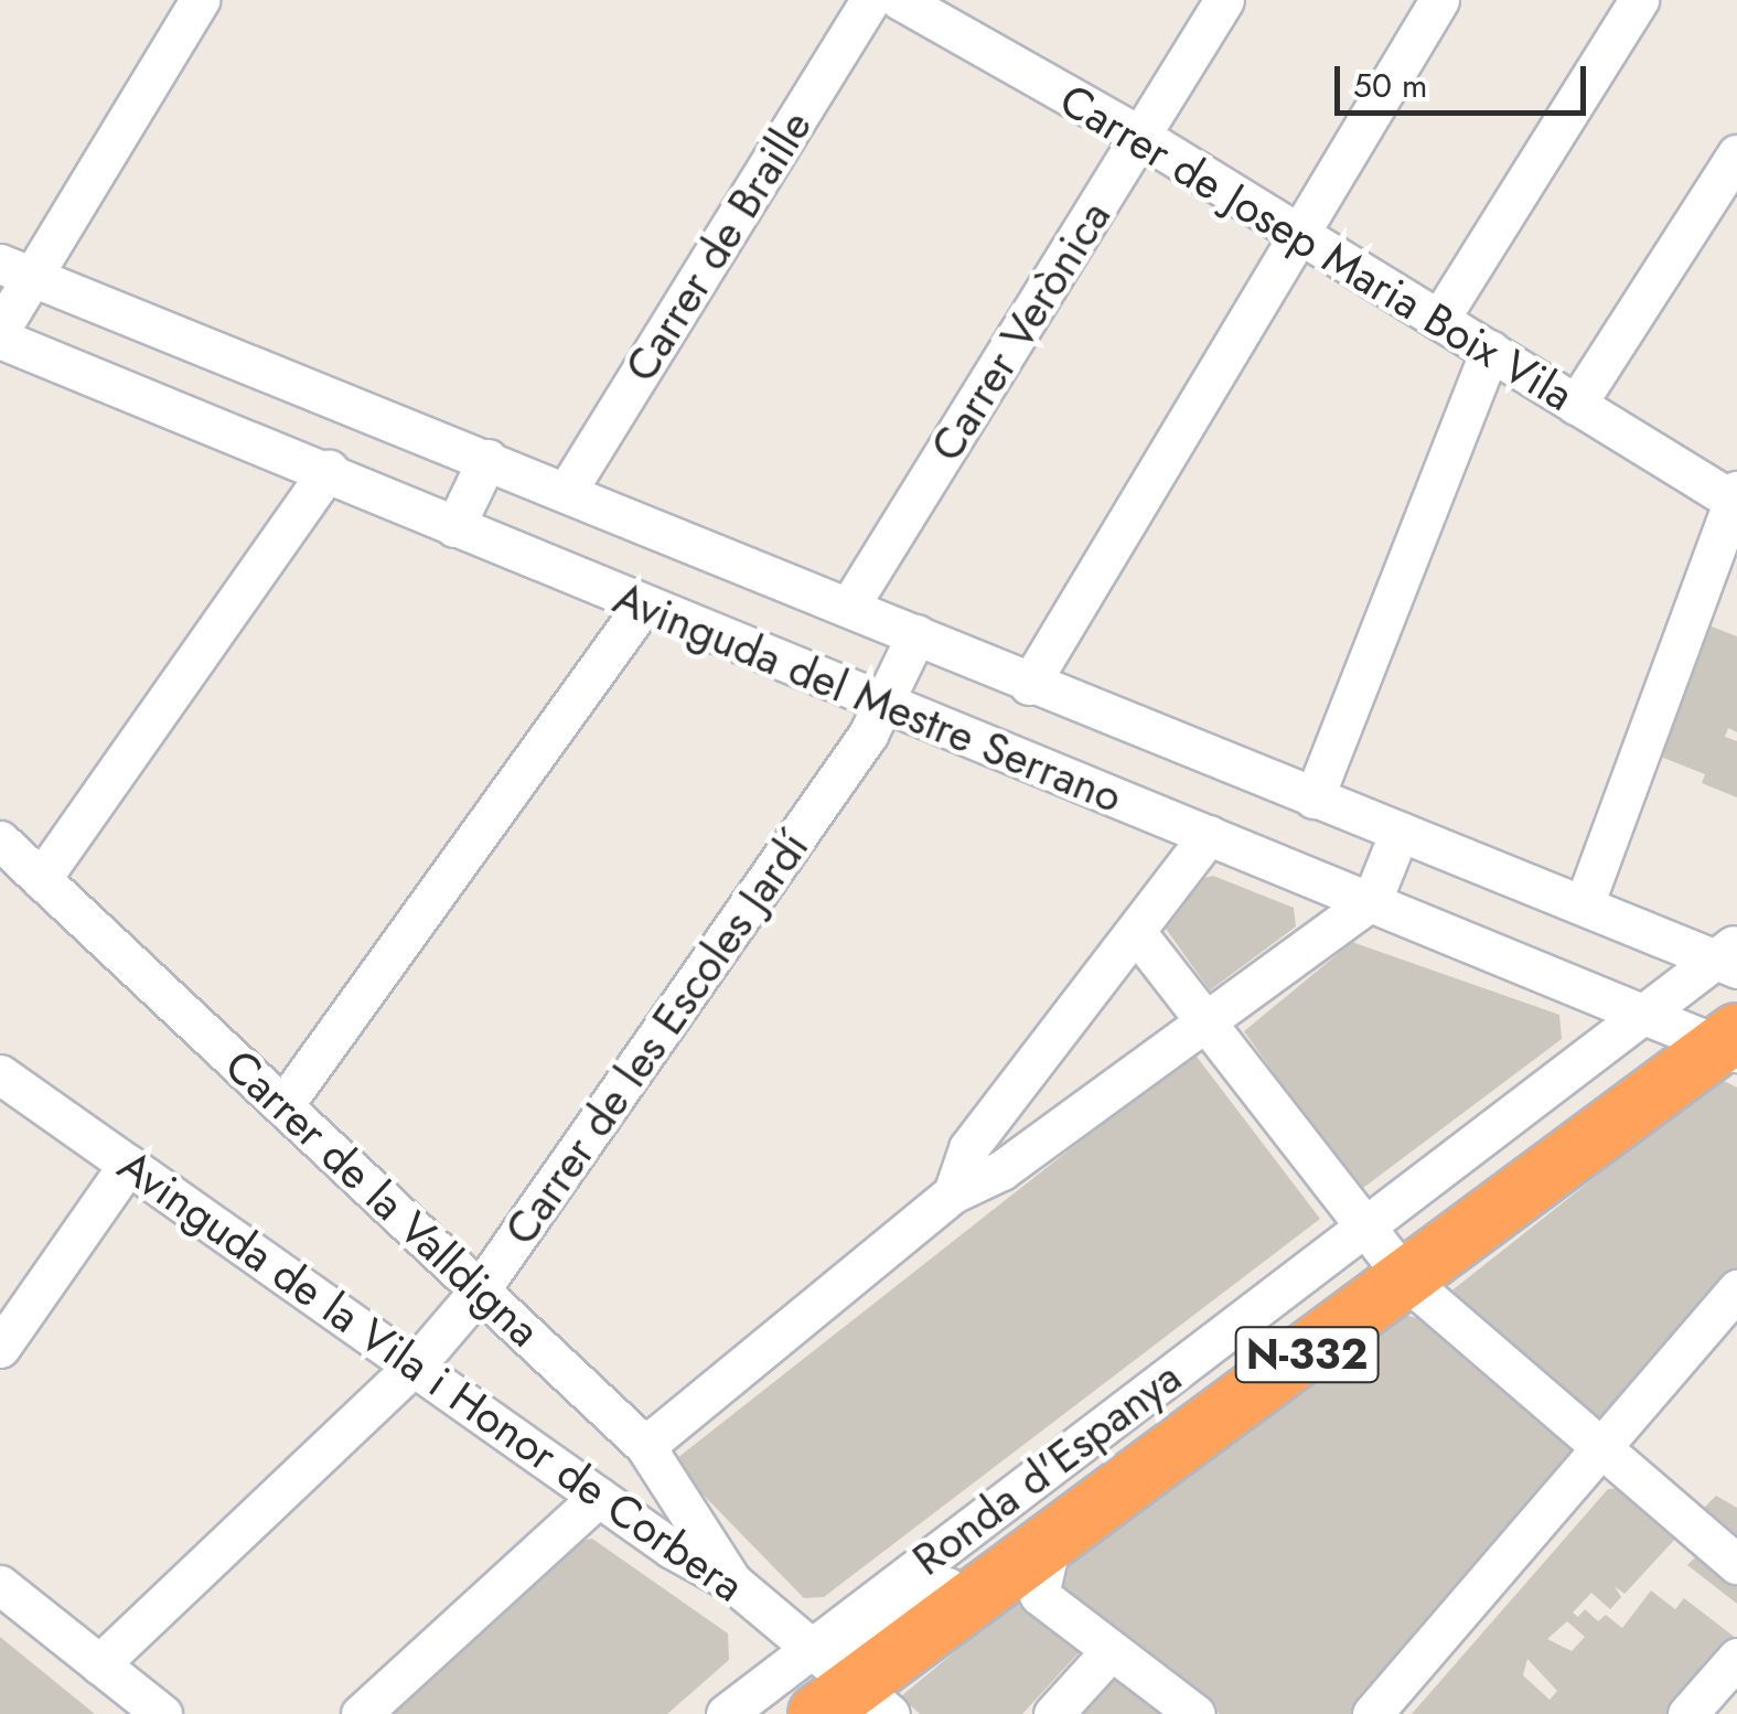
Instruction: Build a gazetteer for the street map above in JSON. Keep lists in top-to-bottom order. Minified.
{"streets":{"highway":["N-332","Ronda d'Espanya"],"street":["Carrer de Braille","Carrer de Josep Maria Boix Vila","Carrer Verònica","Avinguda del Mestre Serrano","Carrer de les Escoles Jardí","Carrer de la Valldigna","Avinguda de la Vila i Honor de Corbera"]},"crossings":[["Carrer de Braille","Avinguda del Mestre Serrano"],["Carrer de Josep Maria Boix Vila","Carrer Verònica"],["Carrer Verònica","Avinguda del Mestre Serrano"],["Avinguda del Mestre Serrano","Carrer de les Escoles Jardí"],["Avinguda del Mestre Serrano","Ronda d'Espanya"],["Carrer de les Escoles Jardí","Carrer de la Valldigna"],["Carrer de les Escoles Jardí","Avinguda de la Vila i Honor de Corbera"],["Carrer de la Valldigna","Avinguda de la Vila i Honor de Corbera"],["Avinguda de la Vila i Honor de Corbera","Ronda d'Espanya"]],"scale_bar":"50 m"}
